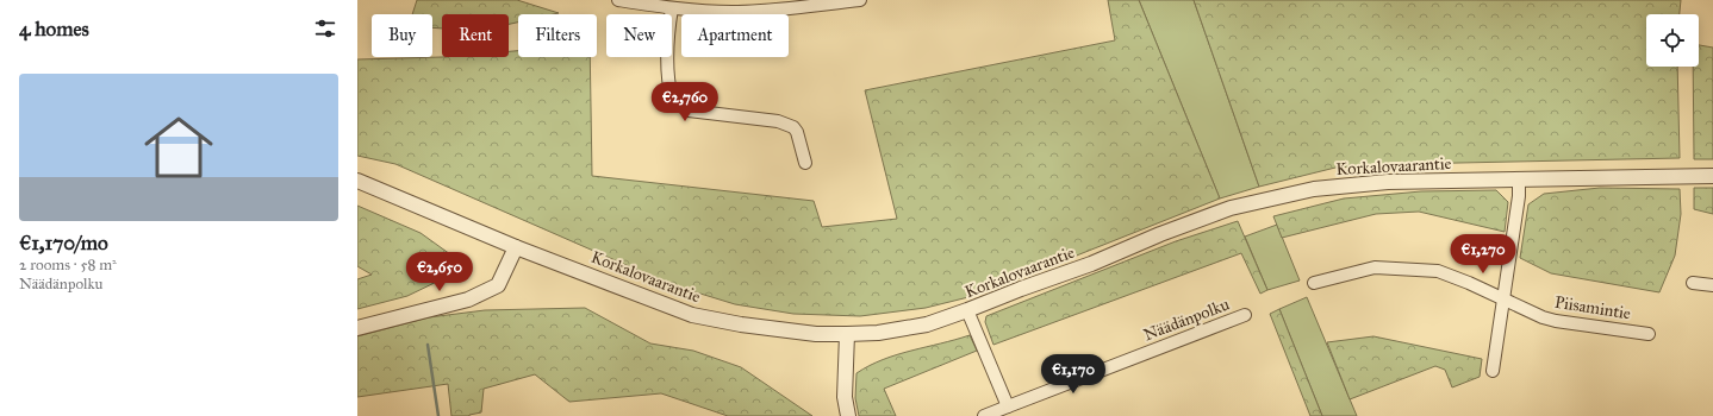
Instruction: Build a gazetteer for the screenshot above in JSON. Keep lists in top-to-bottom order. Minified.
{"streets":{"street":["Korkalovaarantie","Piisamintie","Näädänpolku"]},"page":{"heading":"4 homes","chip":["Buy","Rent","Filters","New","Apartment"],"list":[{"name":"€1,170/mo","note":"2 rooms · 58 m² · Näädänpolku"}],"price":["€2,760","€1,270","€2,650","€1,170"]}}
